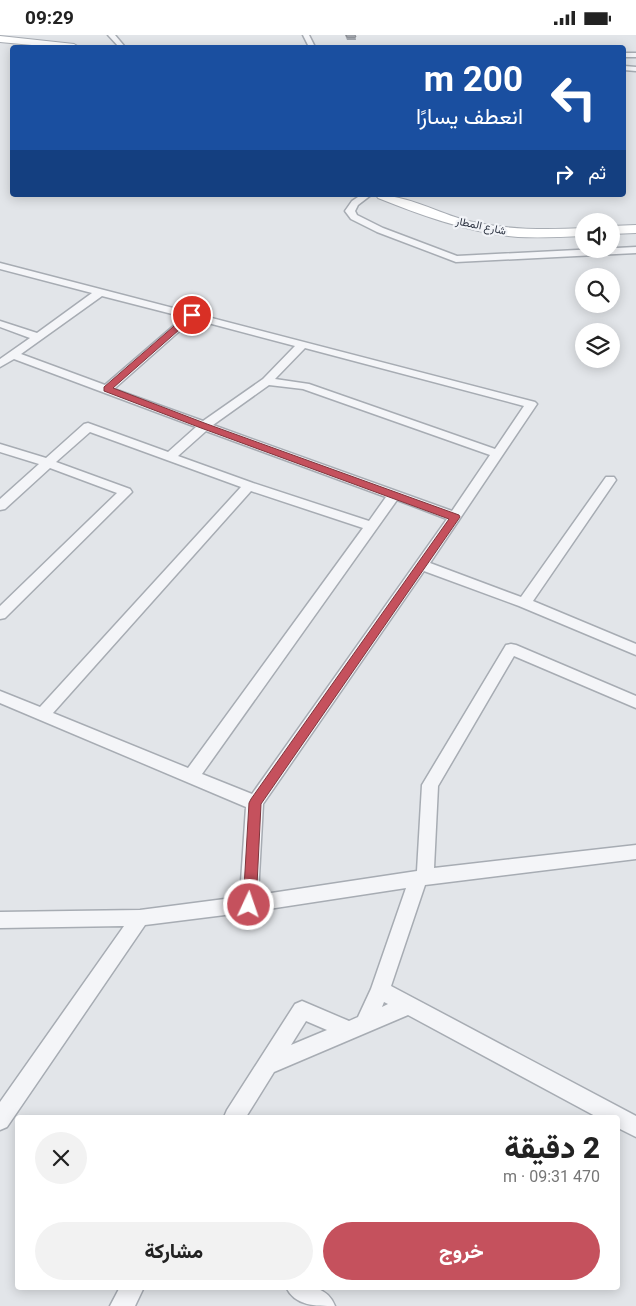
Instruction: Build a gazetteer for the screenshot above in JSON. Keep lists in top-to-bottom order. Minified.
{"streets":{"main road":["شارع المطار"]},"page":{"status":"09:29","turn":["200 m","انعطف يسارًا"],"then":"ثم","heading":["2 دقيقة","470 m · 09:31"],"buttons":["خروج","مشاركة"]}}
